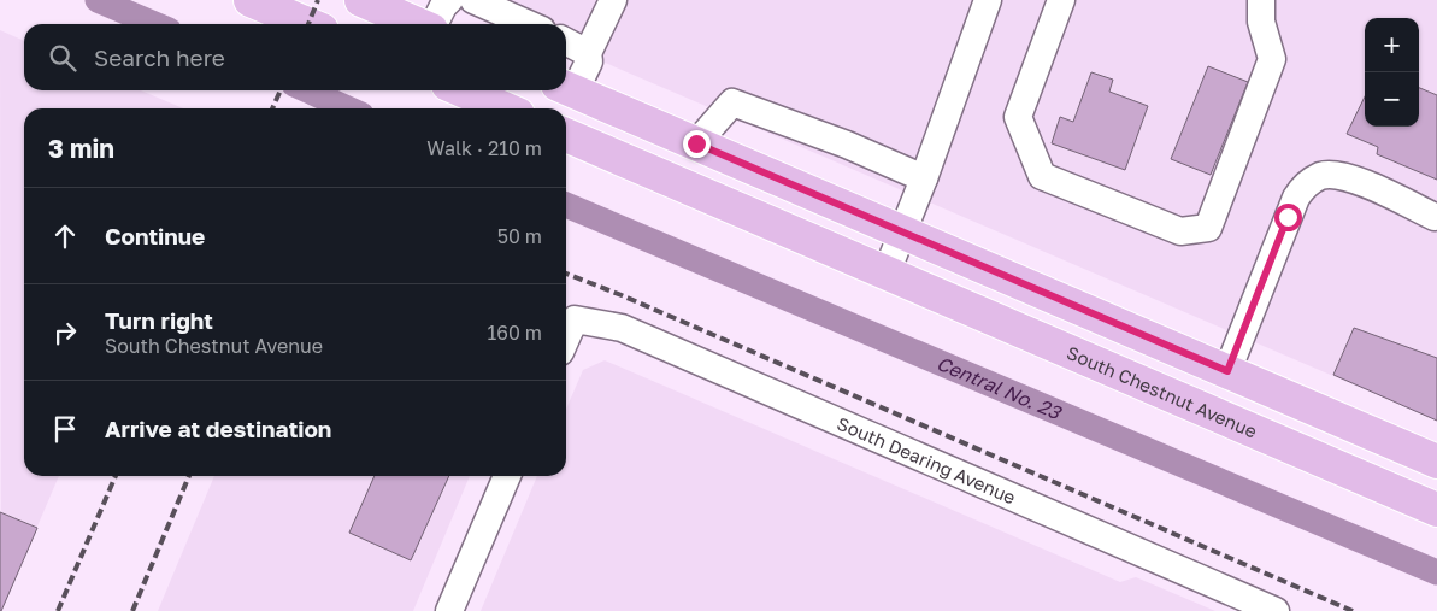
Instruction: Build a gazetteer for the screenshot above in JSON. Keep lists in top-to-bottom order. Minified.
{"streets":{"main road":["South Chestnut Avenue"],"street":["South Dearing Avenue"]},"water":["Central No. 23"],"page":{"map_buttons":["+","−"],"search":"Search here","heading":["3 min","Walk · 210 m"],"list":[["Continue","50 m"],["Turn right","South Chestnut Avenue","160 m"],"Arrive at destination"]}}
